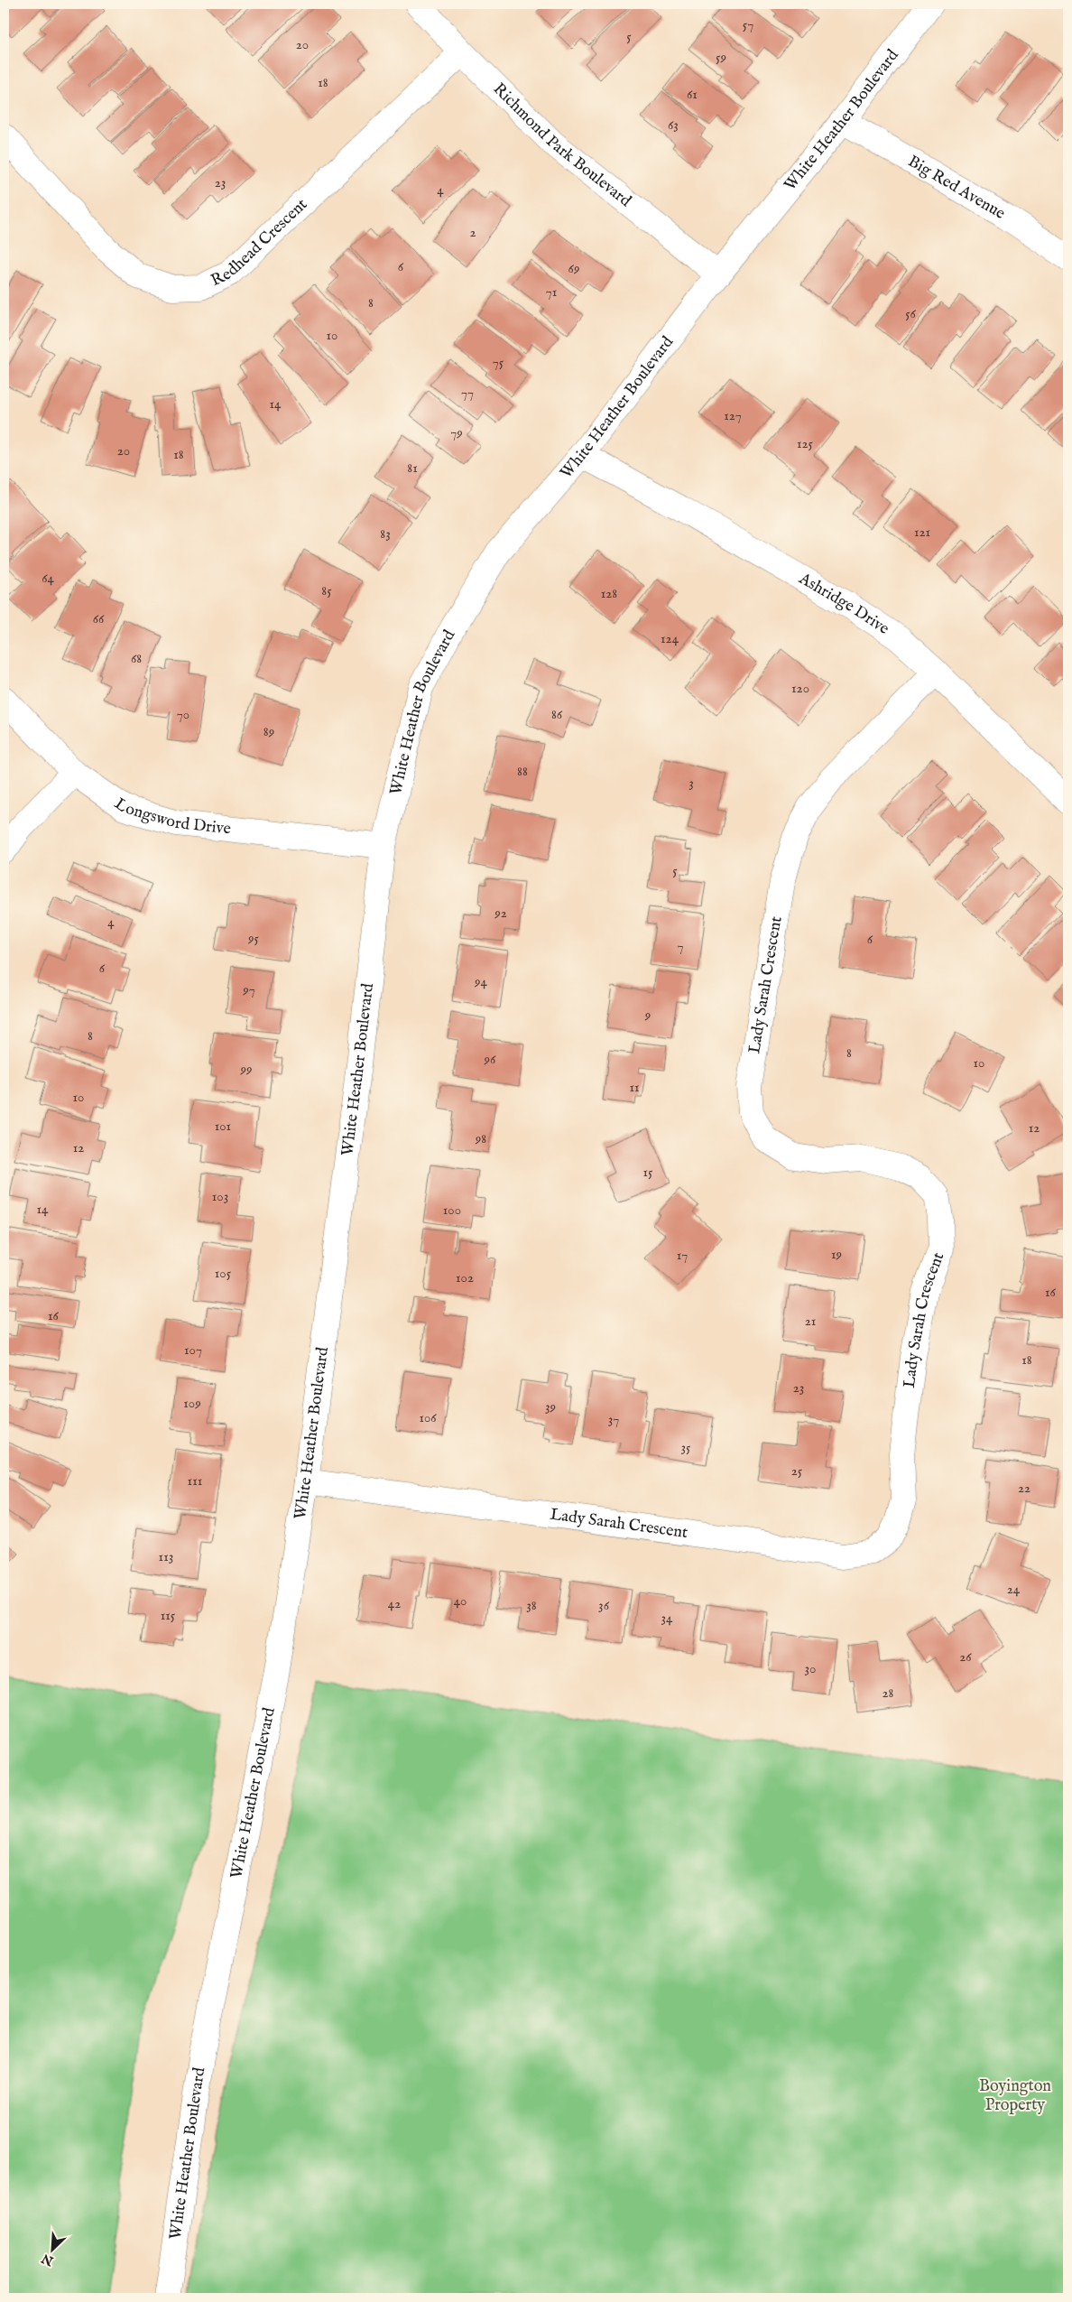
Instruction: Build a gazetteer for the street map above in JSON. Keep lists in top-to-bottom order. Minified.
{"streets":{"street":["White Heather Boulevard","Richmond Park Boulevard","Big Red Avenue","Redhead Crescent","Ashridge Drive","Longsword Drive","Lady Sarah Crescent"]},"crossings":[["White Heather Boulevard","Richmond Park Boulevard"],["White Heather Boulevard","Big Red Avenue"],["White Heather Boulevard","Ashridge Drive"],["White Heather Boulevard","Longsword Drive"],["White Heather Boulevard","Lady Sarah Crescent"],["Richmond Park Boulevard","Redhead Crescent"],["Ashridge Drive","Lady Sarah Crescent"]],"parks":["Boyington Property"],"house_numbers":["57","5","20","59","18","61","63","23","4","2","6","69","71","8","56","10","75","77","14","127","79","125","20","18","81","121","83","64","85","128","66","124","68","120","70","86","89","88","3","5","92","4","95","6","7","6","94","97","9","8","8","96","10","99","11","10","101","12","98","12","15","103","14","100","19","17","105","102","16","16","21","107","18","23","109","39","106","37","35","25","111","22","113","24","40","42","38","36","115","34","26","30","28"],"north":"bottom left"}
